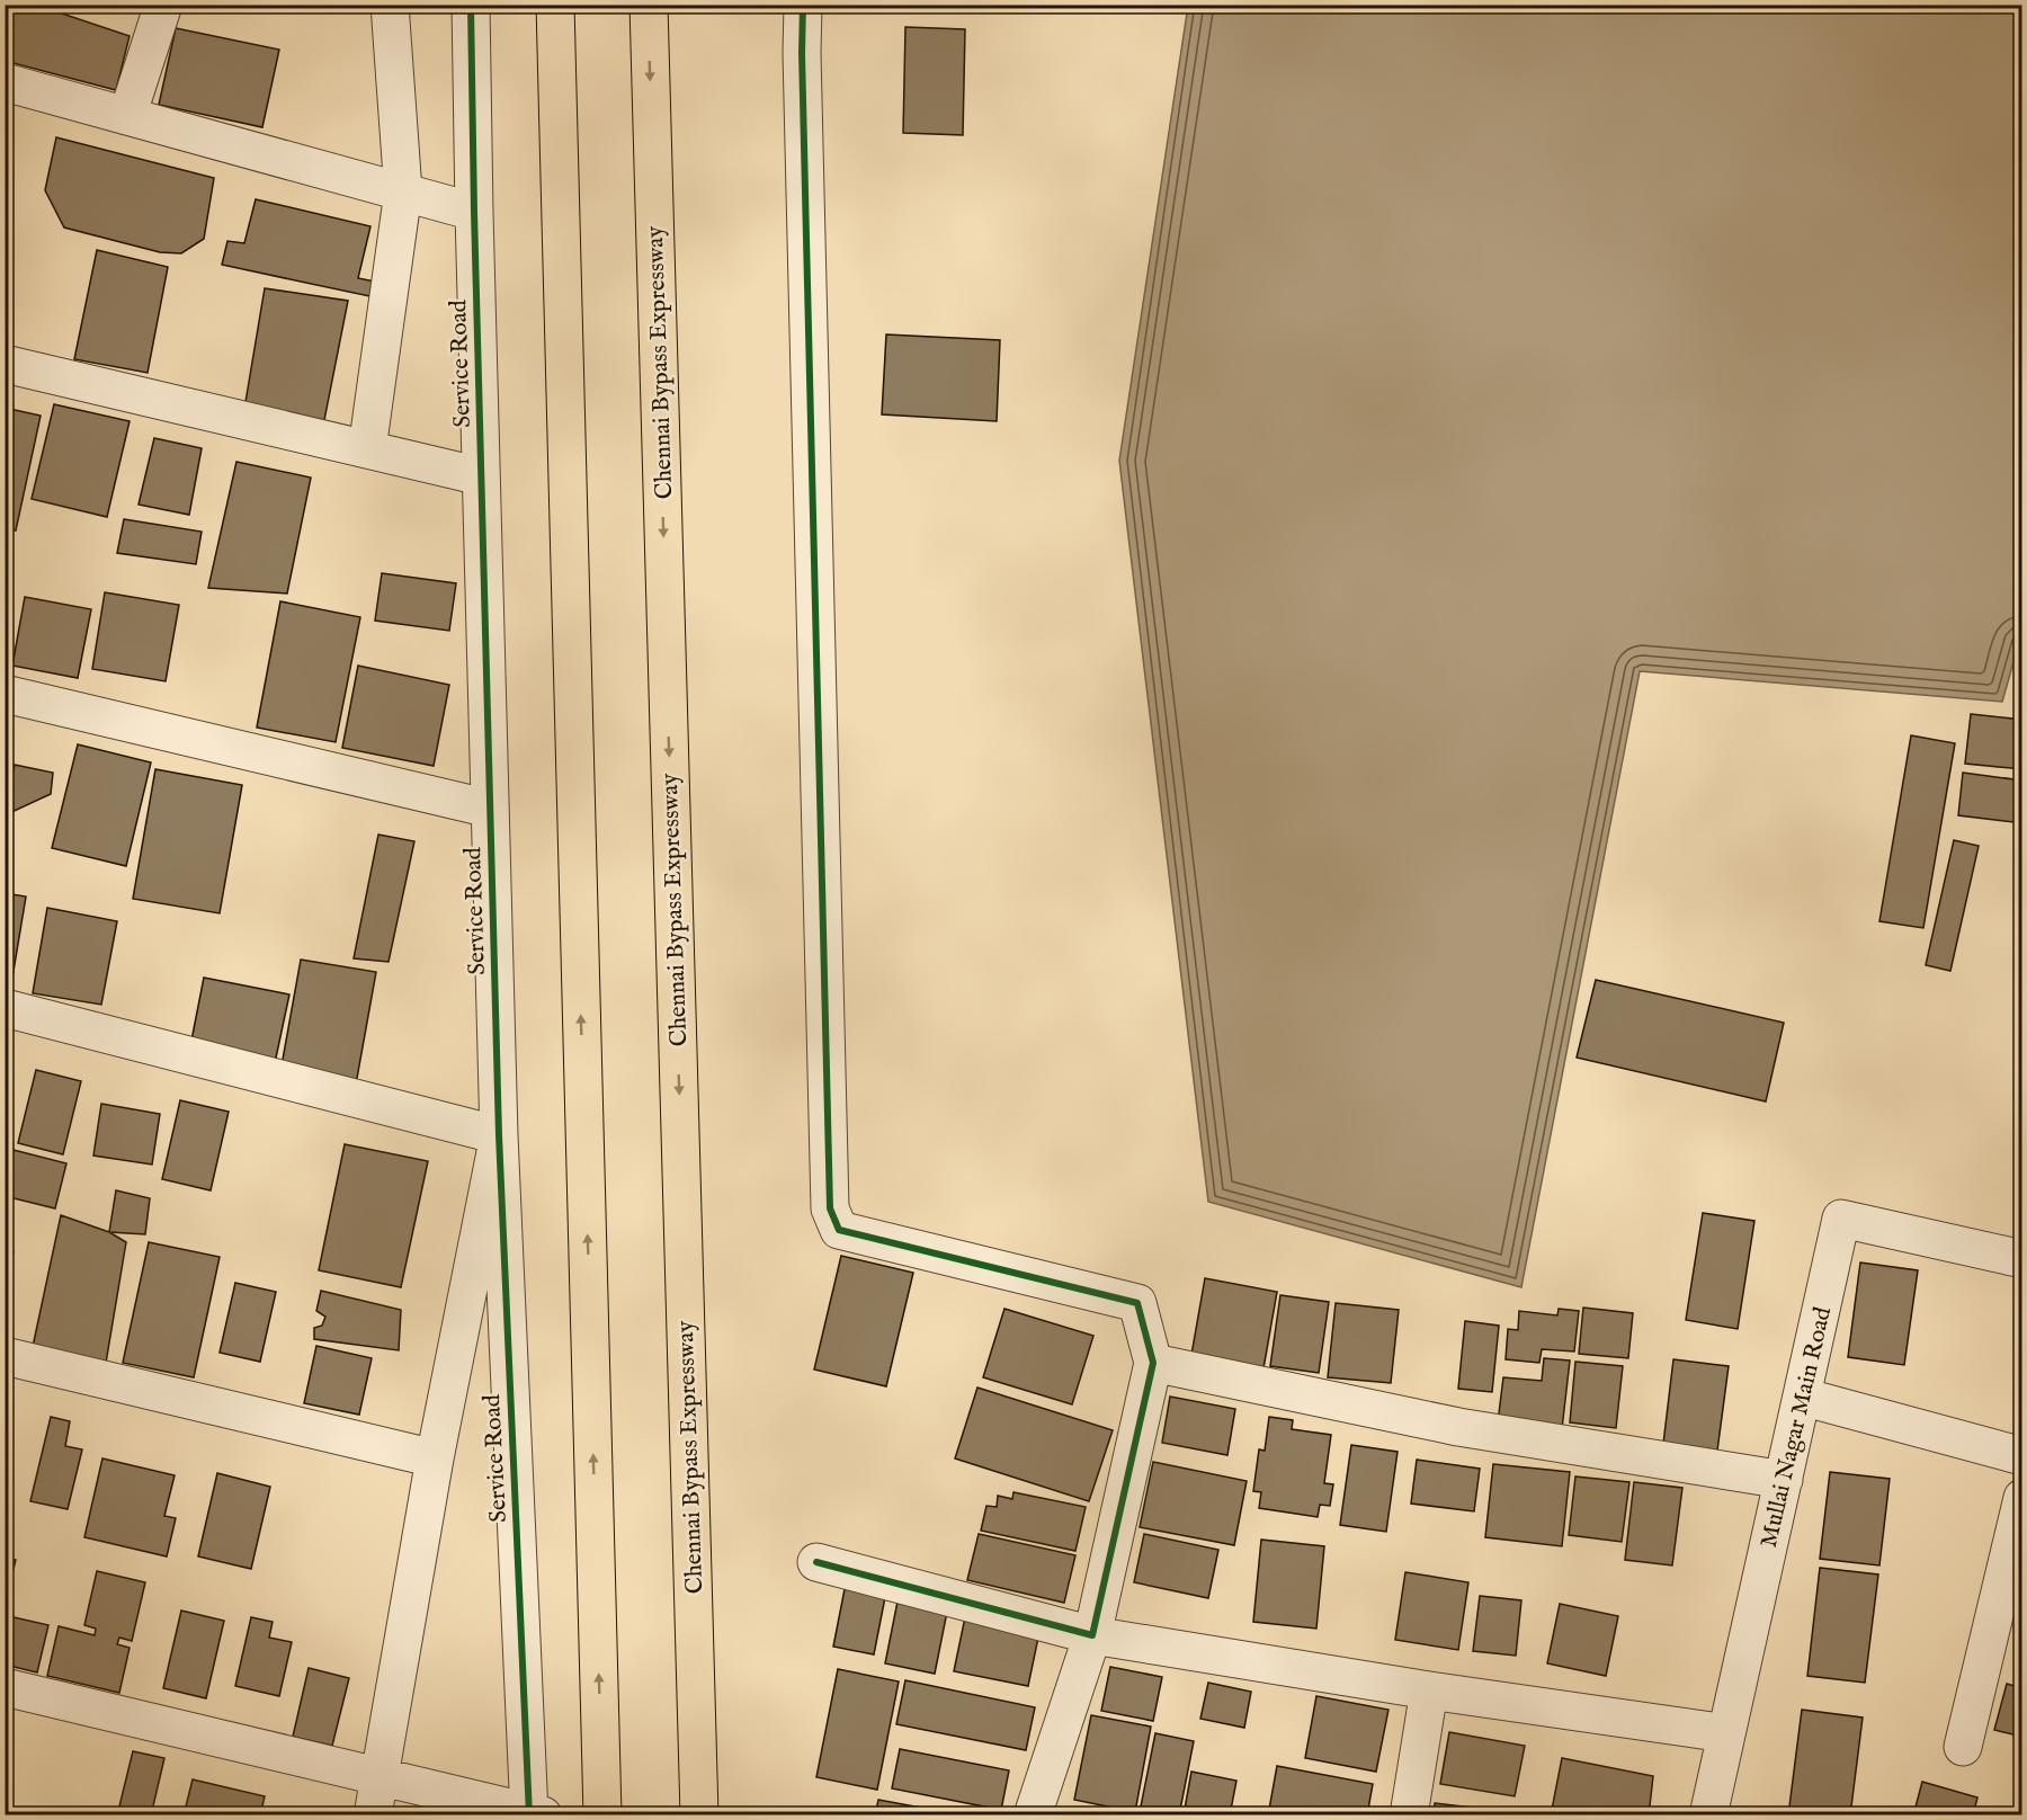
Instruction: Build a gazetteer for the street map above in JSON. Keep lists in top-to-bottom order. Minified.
{"streets":{"highway":["Chennai Bypass Expressway"],"street":["Service Road","Mullai Nagar Main Road"]}}
